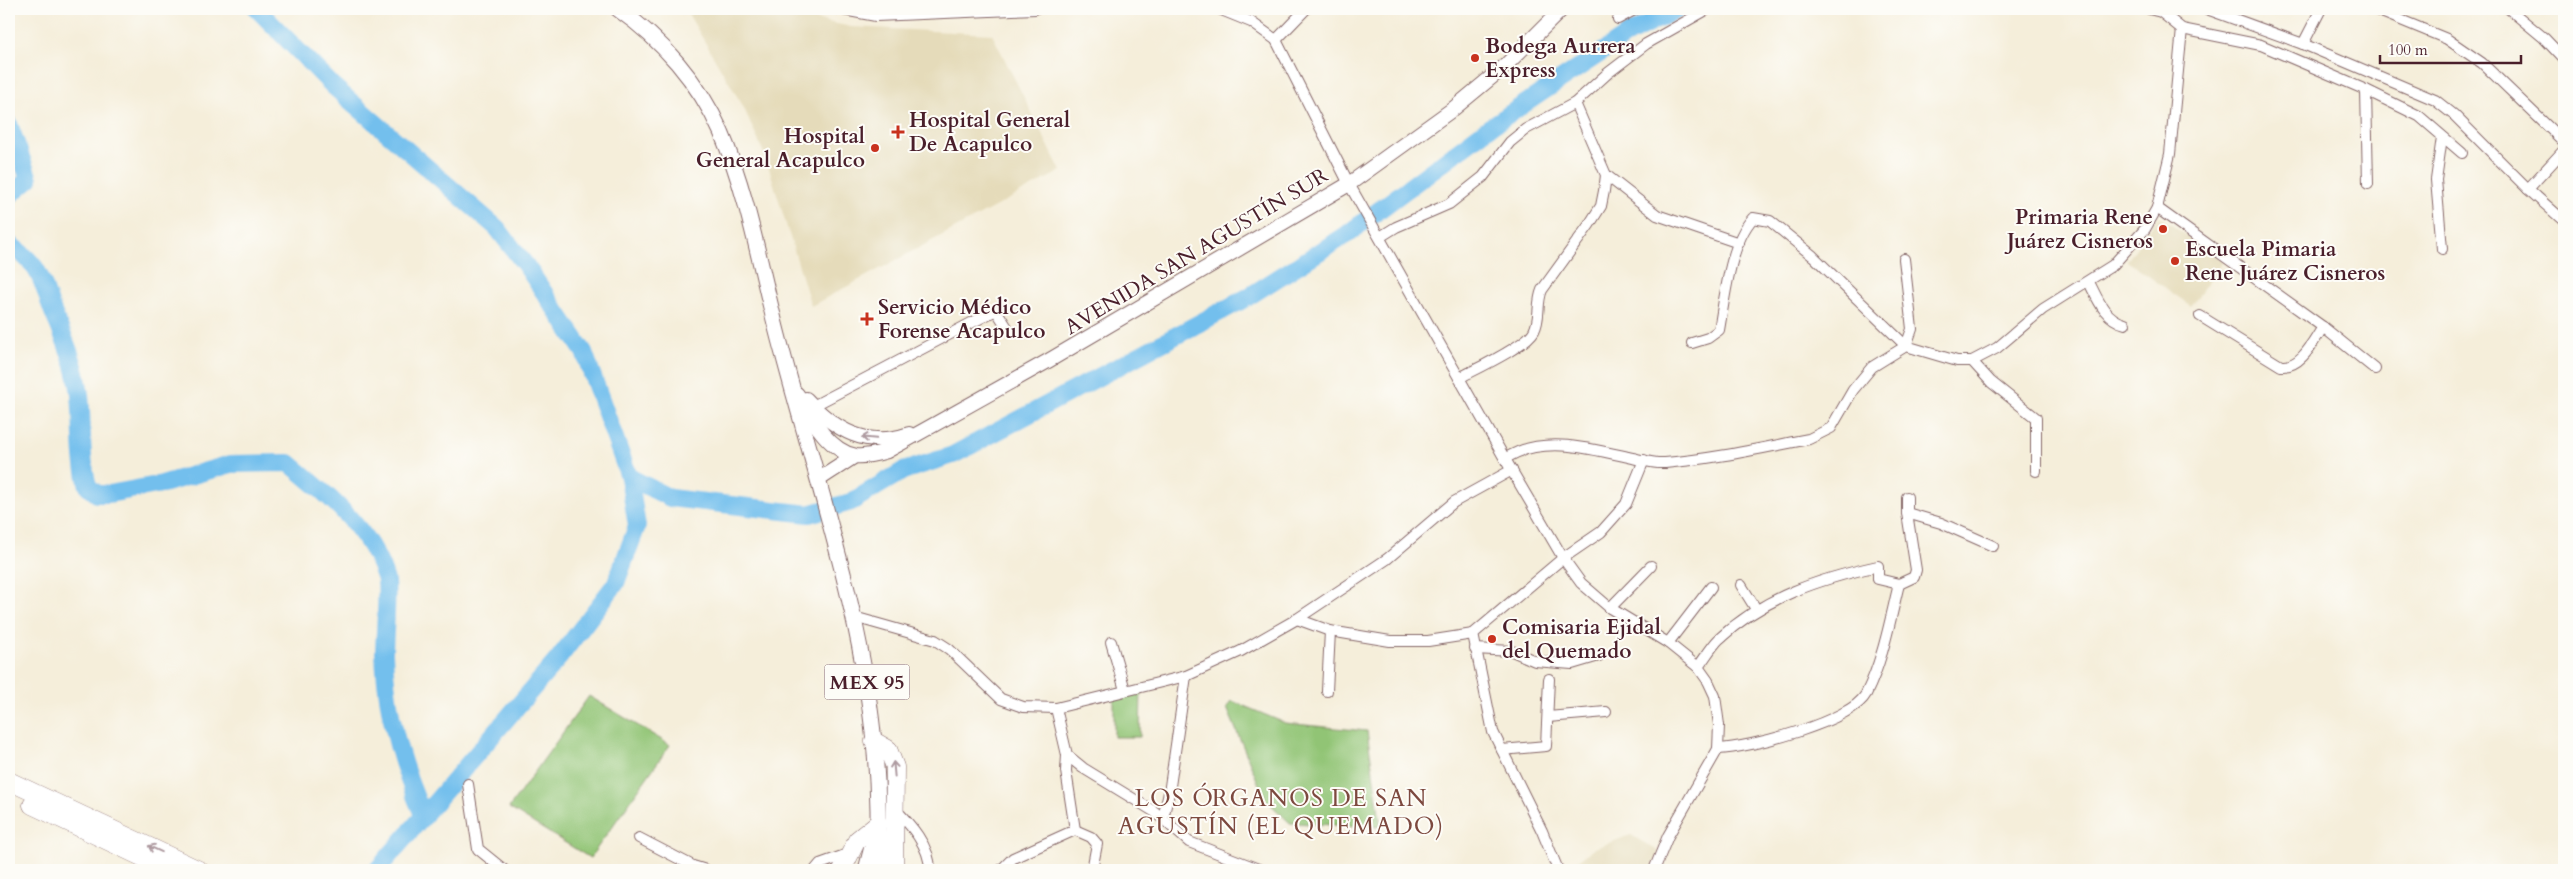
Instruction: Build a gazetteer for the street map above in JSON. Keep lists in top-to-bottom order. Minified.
{"streets":{"main road":["AVENIDA SAN AGUSTÍN SUR","MEX 95"]},"crossings":[["AVENIDA SAN AGUSTÍN SUR","MEX 95"]],"districts":["LOS ÓRGANOS DE SAN AGUSTÍN (EL QUEMADO)"],"places":{"other":["Bodega Aurrera Express","Hospital General Acapulco","Primaria Rene Juárez Cisneros","Escuela Pimaria Rene Juárez Cisneros","Comisaria Ejidal del Quemado"],"health":["Hospital General De Acapulco","Servicio Médico Forense Acapulco"]},"scale_bar":"100 m"}
